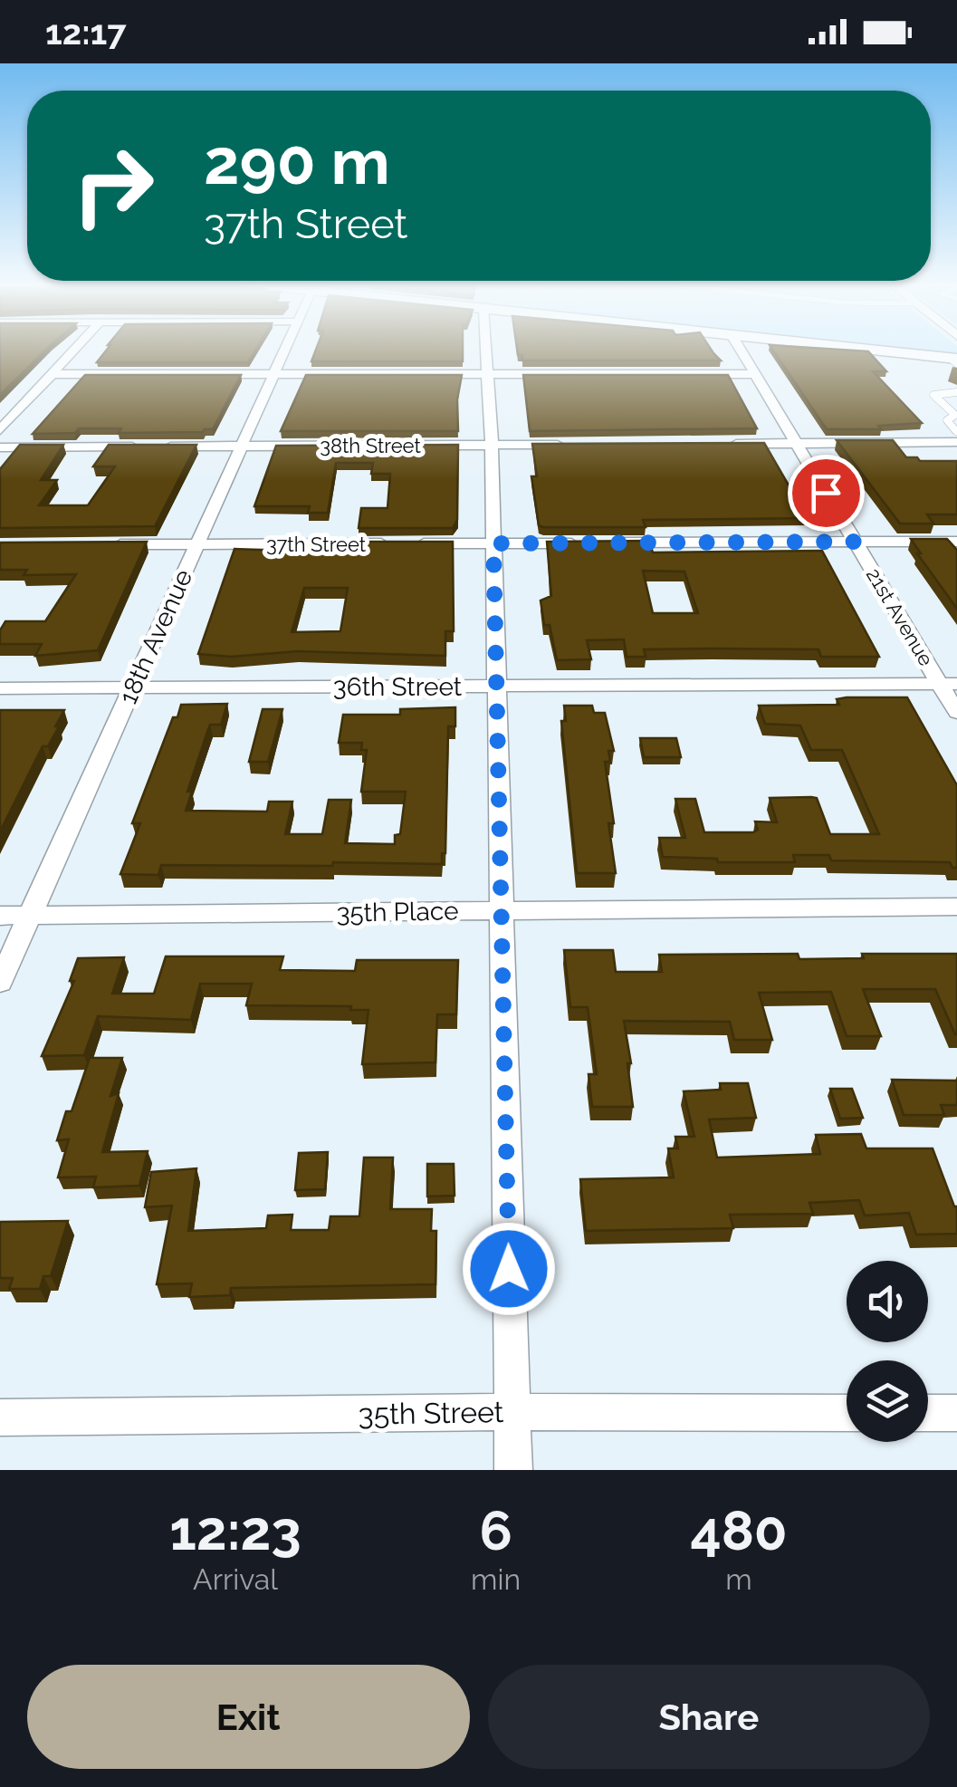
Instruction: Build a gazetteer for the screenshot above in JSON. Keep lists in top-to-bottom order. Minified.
{"streets":{"street":["38th Street","37th Street","21st Avenue","18th Avenue","36th Street","35th Place","35th Street"]},"crossings":[["38th Street","18th Avenue"],["37th Street","18th Avenue"],["21st Avenue","36th Street"],["18th Avenue","36th Street"],["18th Avenue","35th Place"]],"page":{"status":"12:17","turn":["290 m","37th Street"],"eta":["12:23","Arrival","6","min","480","m"],"buttons":["Exit","Share"]}}
